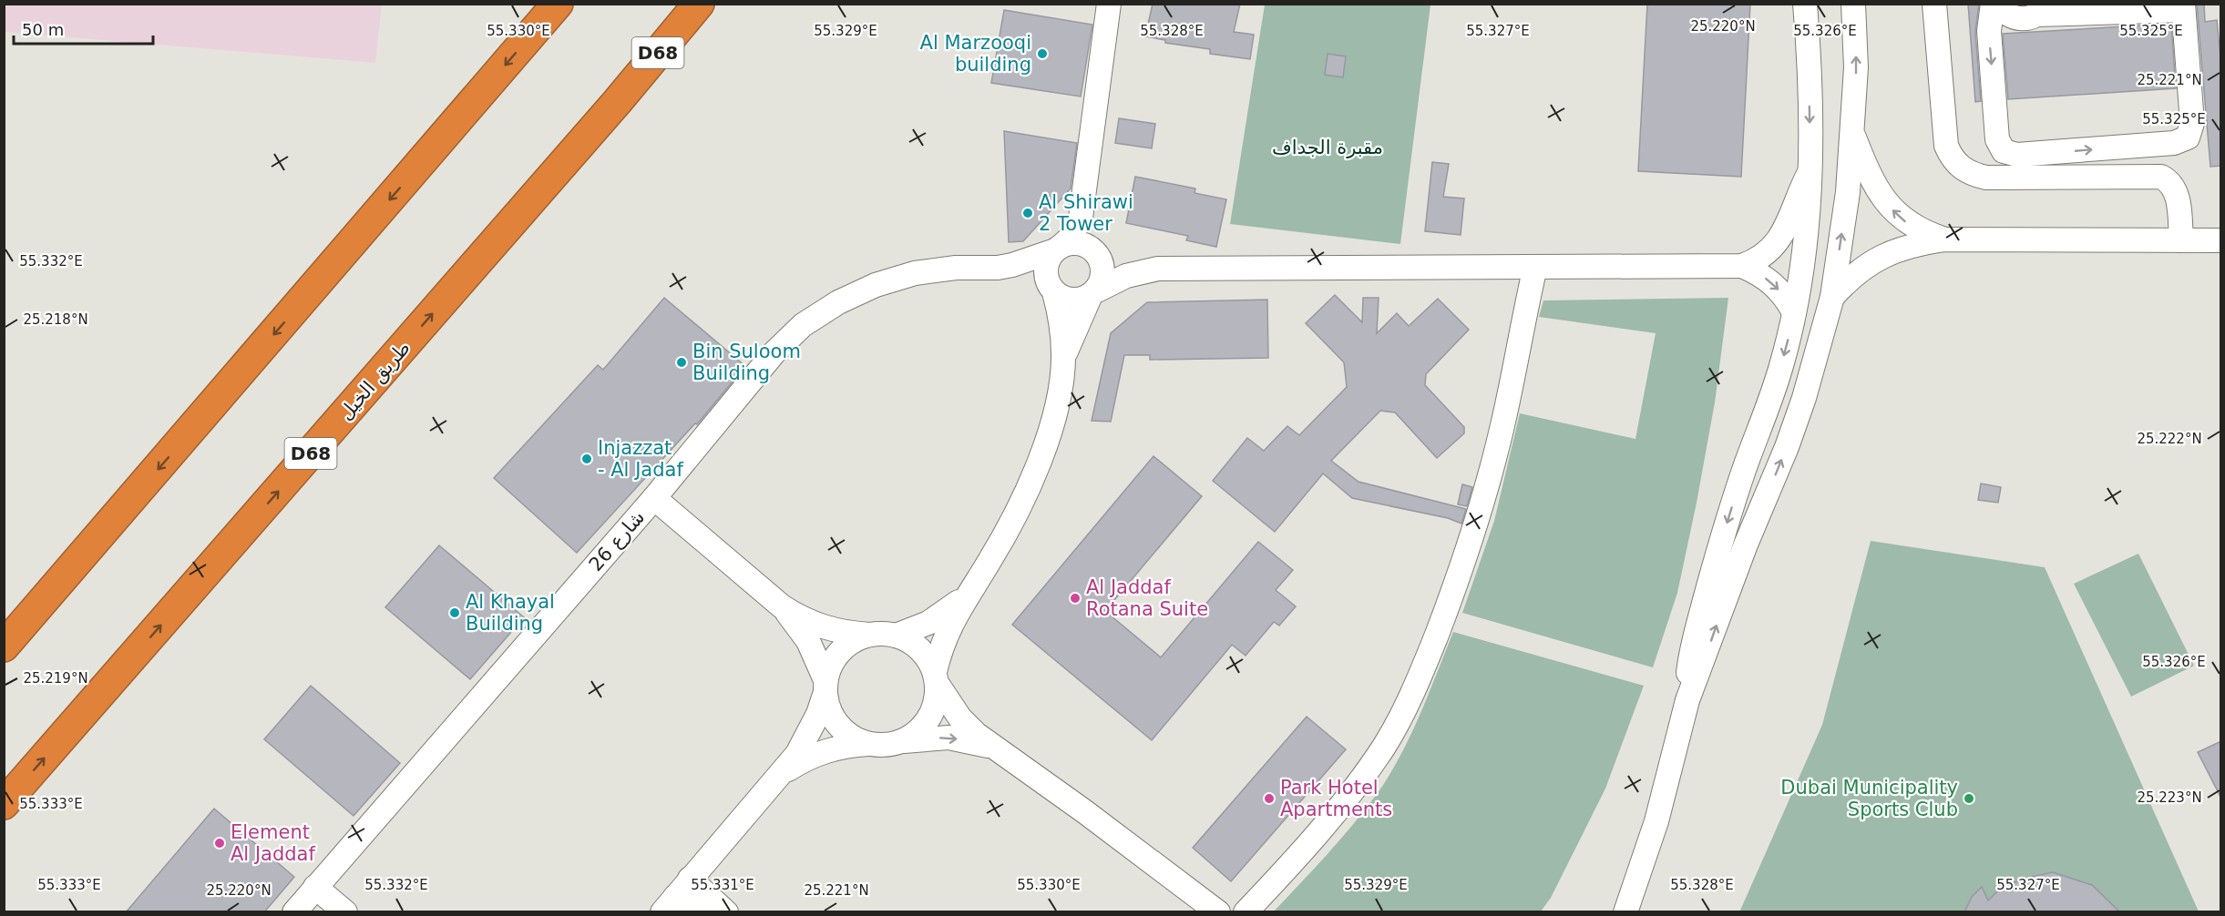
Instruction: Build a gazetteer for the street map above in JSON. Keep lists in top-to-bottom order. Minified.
{"streets":{"highway":["D68","طريق الخيل"],"street":["شارع 26"]},"parks":["مقبرة الجداف"],"places":["Al Marzooqi building","Al Shirawi 2 Tower","Bin Suloom Building","Injazzat - Al Jadaf","Al Jaddaf Rotana Suite","Al Khayal Building","Park Hotel Apartments","Dubai Municipality Sports Club","Element Al Jaddaf"],"scale_bar":"50 m","coordinates":["25.220°N","55.328°E","55.327°E","55.326°E","55.330°E","55.329°E","55.325°E","25.221°N","55.332°E","25.218°N","25.222°N","25.219°N","25.223°N","55.333°E","55.331°E"]}
